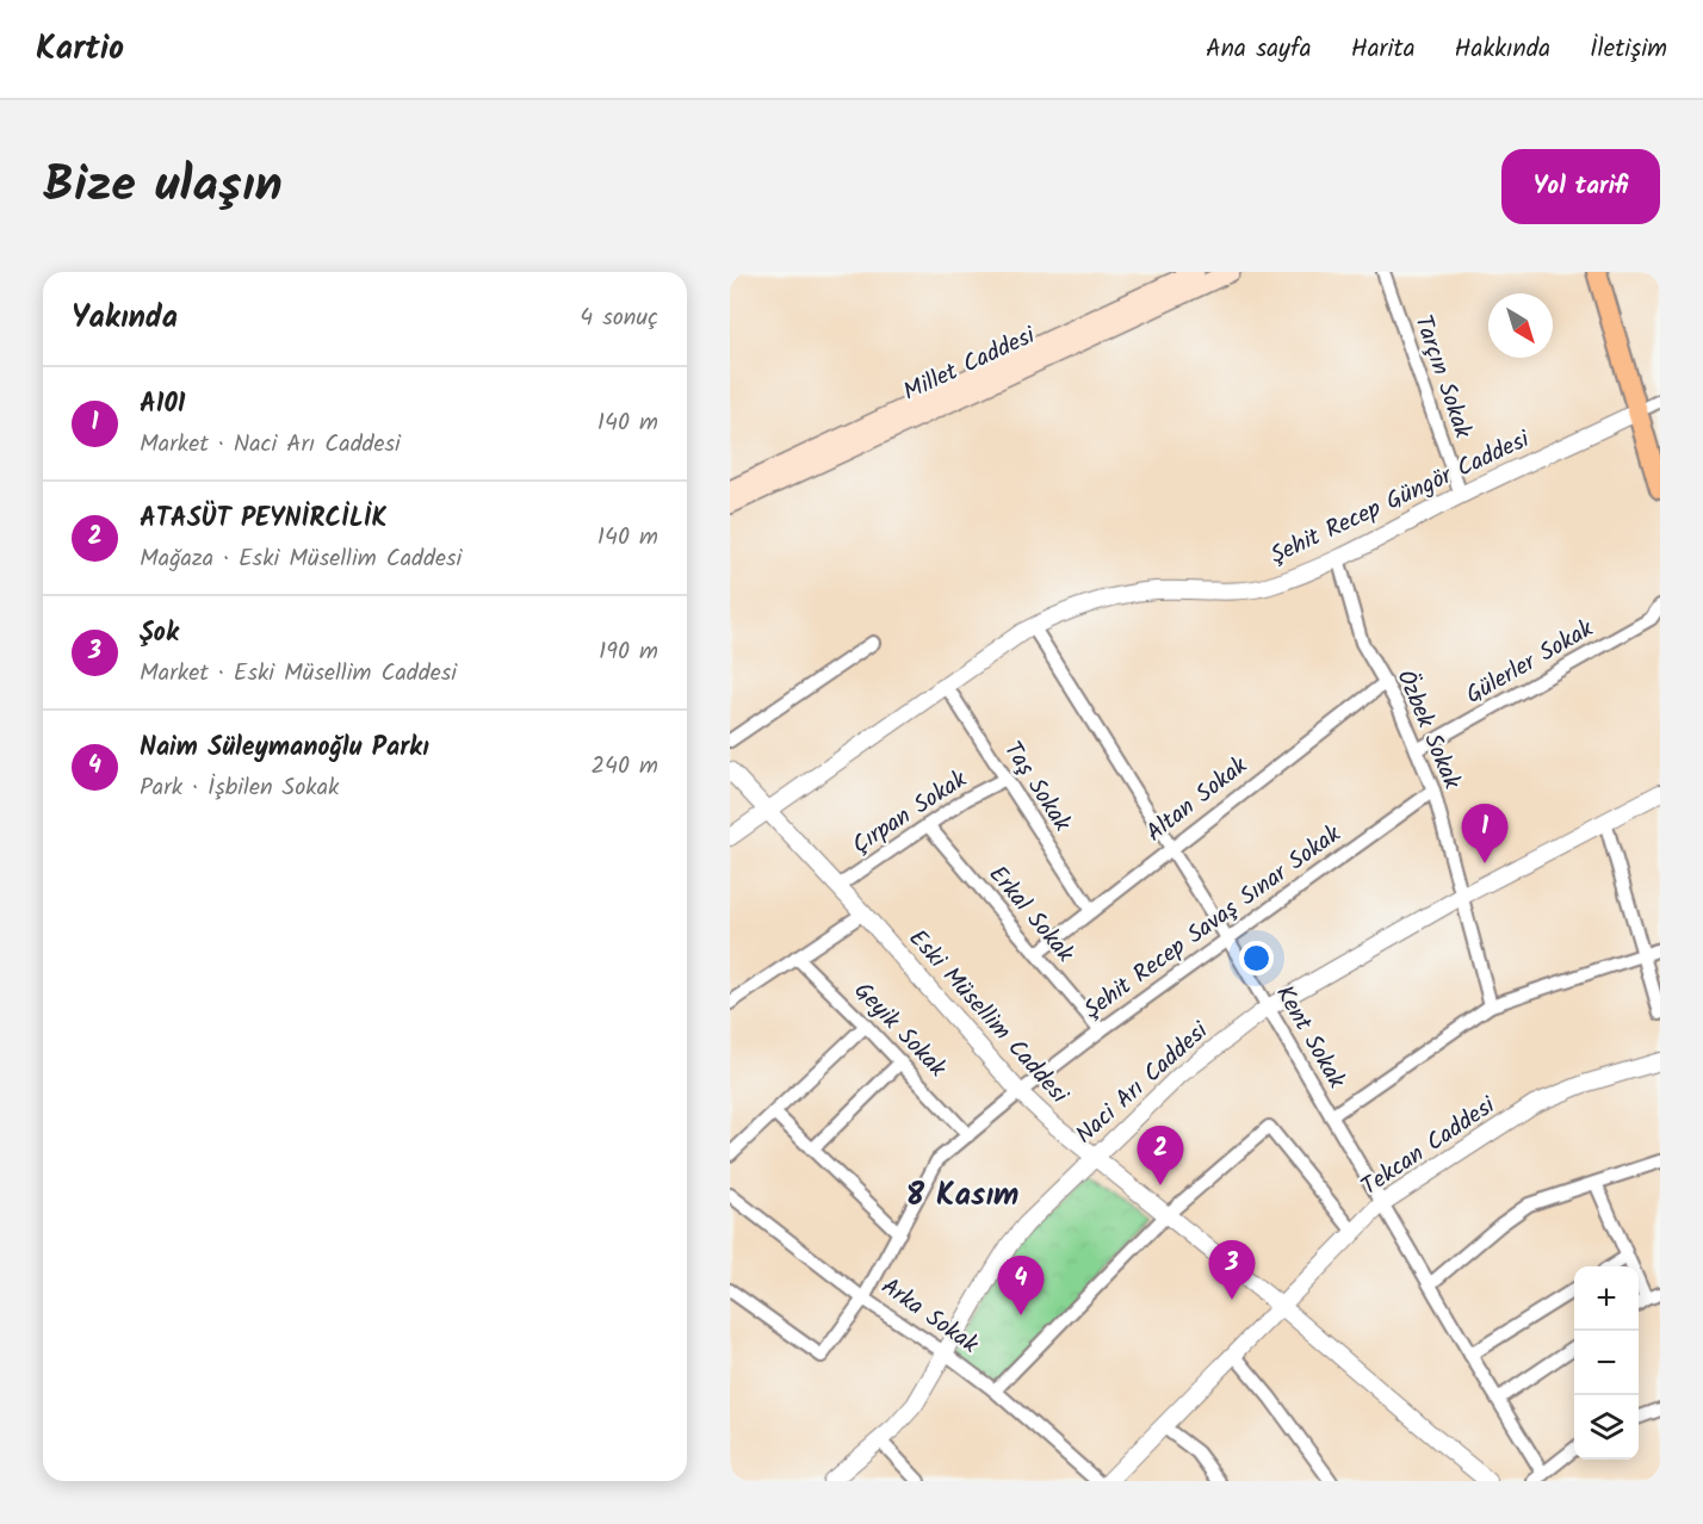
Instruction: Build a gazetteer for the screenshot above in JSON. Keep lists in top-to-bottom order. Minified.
{"streets":{"main road":["Millet Caddesi"],"street":["Tarçın Sokak","Şehit Recep Güngör Caddesi","Gülerler Sokak","Özbek Sokak","Taş Sokak","Altan Sokak","Çırpan Sokak","Erkal Sokak","Şehit Recep Savaş Sınar Sokak","Eski Müsellim Caddesi","Geyik Sokak","Kent Sokak","Naci Arı Caddesi","Tekcan Caddesi","Arka Sokak"]},"crossings":[["Tarçın Sokak","Şehit Recep Güngör Caddesi"],["Şehit Recep Güngör Caddesi","Özbek Sokak"],["Şehit Recep Güngör Caddesi","Taş Sokak"],["Şehit Recep Güngör Caddesi","Eski Müsellim Caddesi"],["Şehit Recep Güngör Caddesi","Kent Sokak"],["Gülerler Sokak","Özbek Sokak"],["Özbek Sokak","Altan Sokak"],["Özbek Sokak","Şehit Recep Savaş Sınar Sokak"],["Özbek Sokak","Naci Arı Caddesi"],["Taş Sokak","Altan Sokak"],["Taş Sokak","Çırpan Sokak"],["Altan Sokak","Erkal Sokak"],["Altan Sokak","Kent Sokak"],["Çırpan Sokak","Erkal Sokak"],["Çırpan Sokak","Eski Müsellim Caddesi"],["Erkal Sokak","Şehit Recep Savaş Sınar Sokak"],["Şehit Recep Savaş Sınar Sokak","Eski Müsellim Caddesi"],["Şehit Recep Savaş Sınar Sokak","Geyik Sokak"],["Şehit Recep Savaş Sınar Sokak","Kent Sokak"],["Şehit Recep Savaş Sınar Sokak","Arka Sokak"],["Eski Müsellim Caddesi","Naci Arı Caddesi"],["Eski Müsellim Caddesi","Tekcan Caddesi"],["Kent Sokak","Naci Arı Caddesi"],["Kent Sokak","Tekcan Caddesi"],["Naci Arı Caddesi","Arka Sokak"]],"districts":["8 Kasım"],"north":"bottom right","page":{"header":"Kartio","nav":["Ana sayfa","Harita","Hakkında","İletişim"],"title":"Bize ulaşın","buttons":"Yol tarifi","heading":["Yakında","4 sonuç"],"list":[{"mark":"1","name":"A101","note":"Market · Naci Arı Caddesi","value":"140 m"},{"mark":"2","name":"ATASÜT PEYNİRCİLİK","note":"Mağaza · Eski Müsellim Caddesi","value":"140 m"},{"mark":"3","name":"Şok","note":"Market · Eski Müsellim Caddesi","value":"190 m"},{"mark":"4","name":"Naim Süleymanoğlu Parkı","note":"Park · İşbilen Sokak","value":"240 m"}],"pins":["1","2","3","4"],"map_buttons":["+","−"]}}
